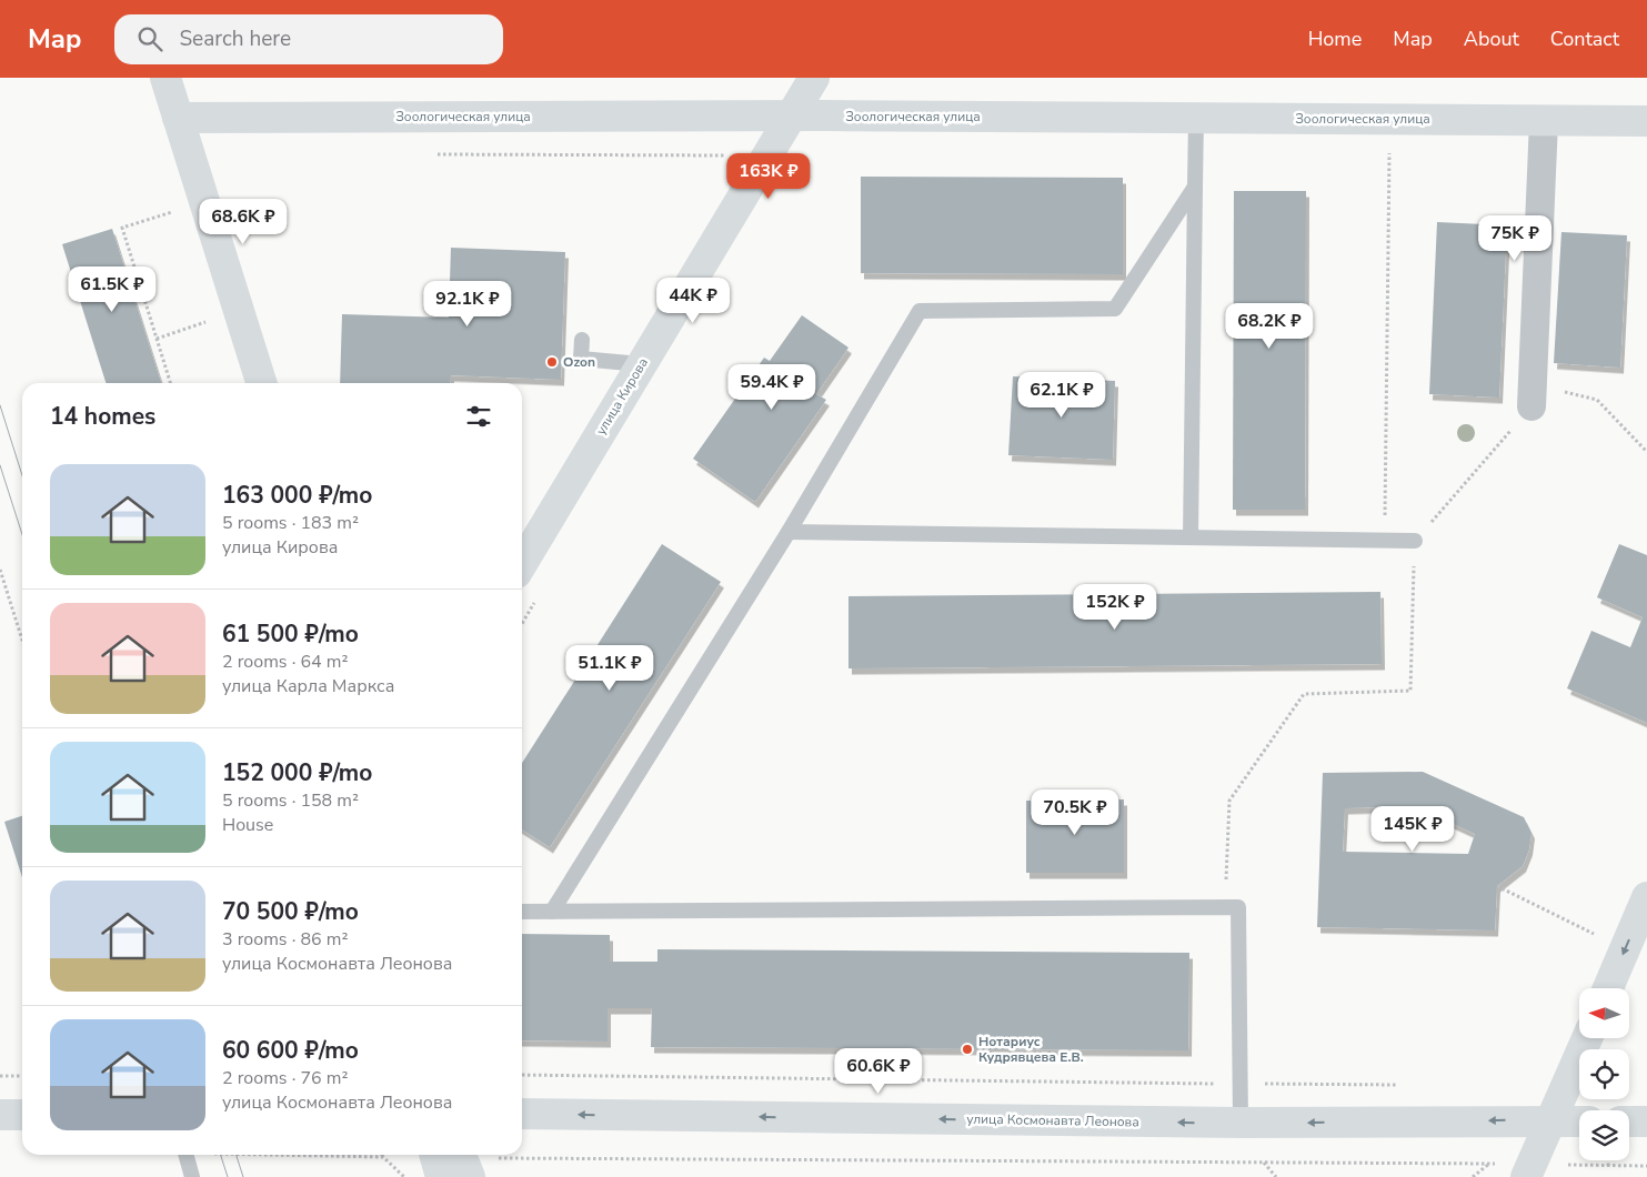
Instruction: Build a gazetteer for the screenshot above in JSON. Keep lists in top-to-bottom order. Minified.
{"streets":{"main road":["Зоологическая улица","улица Кирова","улица Космонавта Леонова"]},"crossings":[["Зоологическая улица","улица Кирова"]],"one_way":["улица Космонавта Леонова"],"places":["Ozon","Нотариус Кудрявцева Е.В."],"north":"left","page":{"header":"Map","search":"Search here","nav":["Home","Map","About","Contact"],"price":["163K ₽","68.6K ₽","75K ₽","61.5K ₽","44K ₽","92.1K ₽","68.2K ₽","59.4K ₽","62.1K ₽","152K ₽","51.1K ₽","70.5K ₽","145K ₽","60.6K ₽"],"heading":"14 homes","list":[{"name":"163 000 ₽/mo","note":"5 rooms · 183 m² · улица Кирова"},{"name":"61 500 ₽/mo","note":"2 rooms · 64 m² · улица Карла Маркса"},{"name":"152 000 ₽/mo","note":"5 rooms · 158 m² · House"},{"name":"70 500 ₽/mo","note":"3 rooms · 86 m² · улица Космонавта Леонова"},{"name":"60 600 ₽/mo","note":"2 rooms · 76 m² · улица Космонавта Леонова"}]}}
